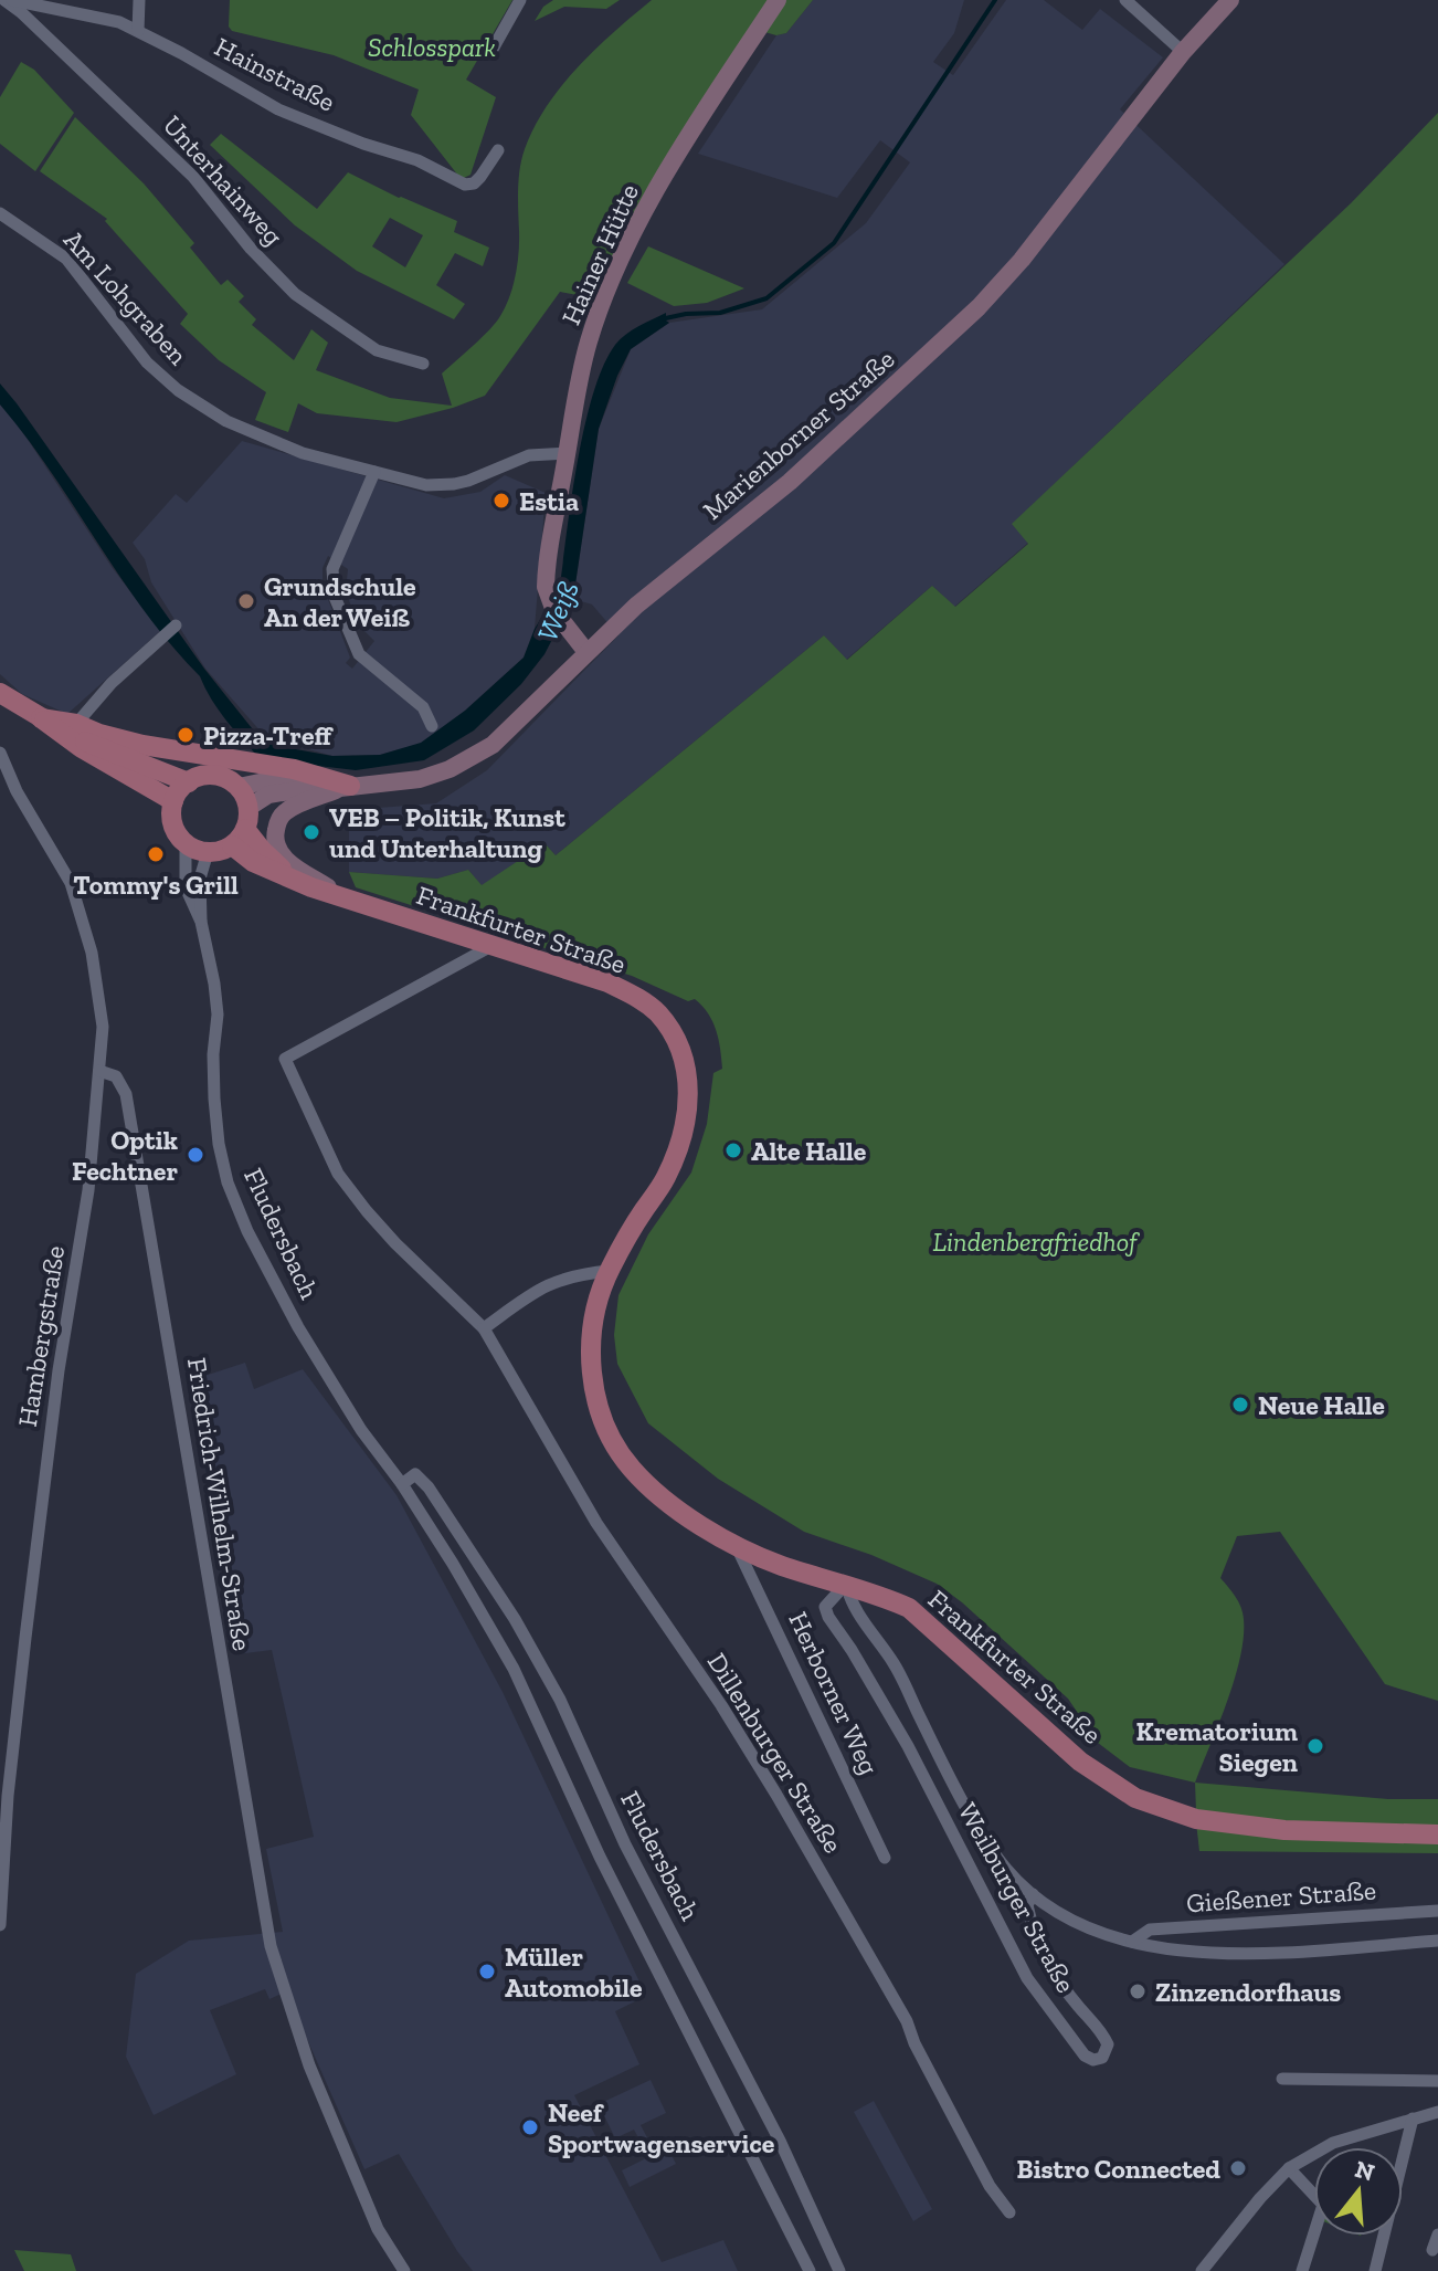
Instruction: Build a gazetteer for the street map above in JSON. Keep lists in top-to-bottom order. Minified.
{"streets":{"main road":["Hainer Hütte","Marienborner Straße","Frankfurter Straße"],"street":["Hainstraße","Unterhainweg","Am Lohgraben","Fludersbach","Hambergstraße","Friedrich-Wilhelm-Straße","Herborner Weg","Dillenburger Straße","Gießener Straße","Weilburger Straße"]},"crossings":[["Hainer Hütte","Am Lohgraben"],["Hainer Hütte","Marienborner Straße"],["Marienborner Straße","Frankfurter Straße"],["Marienborner Straße","Fludersbach"],["Frankfurter Straße","Fludersbach"],["Frankfurter Straße","Herborner Weg"],["Frankfurter Straße","Dillenburger Straße"],["Frankfurter Straße","Gießener Straße"],["Frankfurter Straße","Weilburger Straße"],["Hambergstraße","Friedrich-Wilhelm-Straße"],["Gießener Straße","Weilburger Straße"]],"water":["Weiß"],"parks":["Schlosspark","Lindenbergfriedhof"],"places":["Estia","Grundschule An der Weiß","Pizza-Treff","VEB – Politik, Kunst und Unterhaltung","Tommy's Grill","Alte Halle","Optik Fechtner","Neue Halle","Krematorium Siegen","Müller Automobile","Zinzendorfhaus","Neef Sportwagenservice","Bistro Connected"],"north":"top"}
